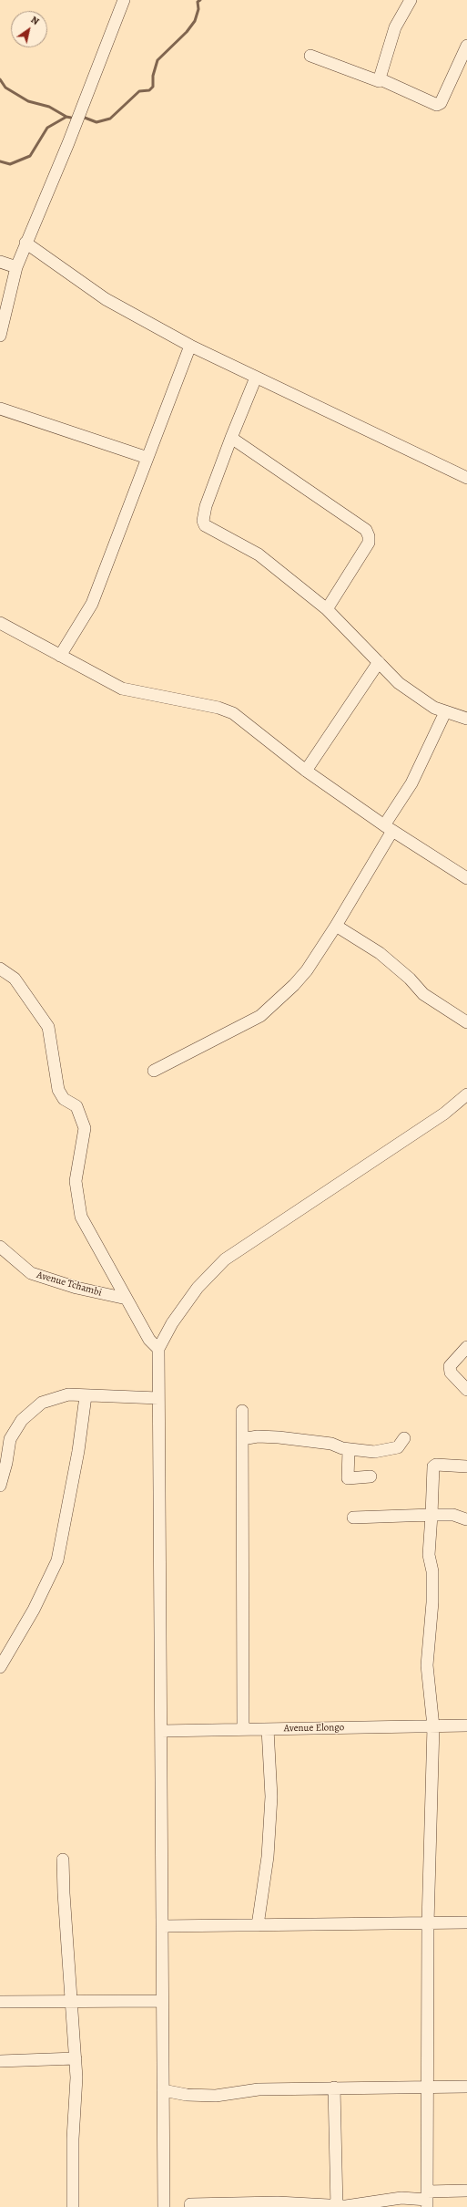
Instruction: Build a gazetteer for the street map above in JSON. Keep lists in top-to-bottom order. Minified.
{"streets":{"street":["Avenue Tchambi","Avenue Elongo"]},"north":"top right"}
